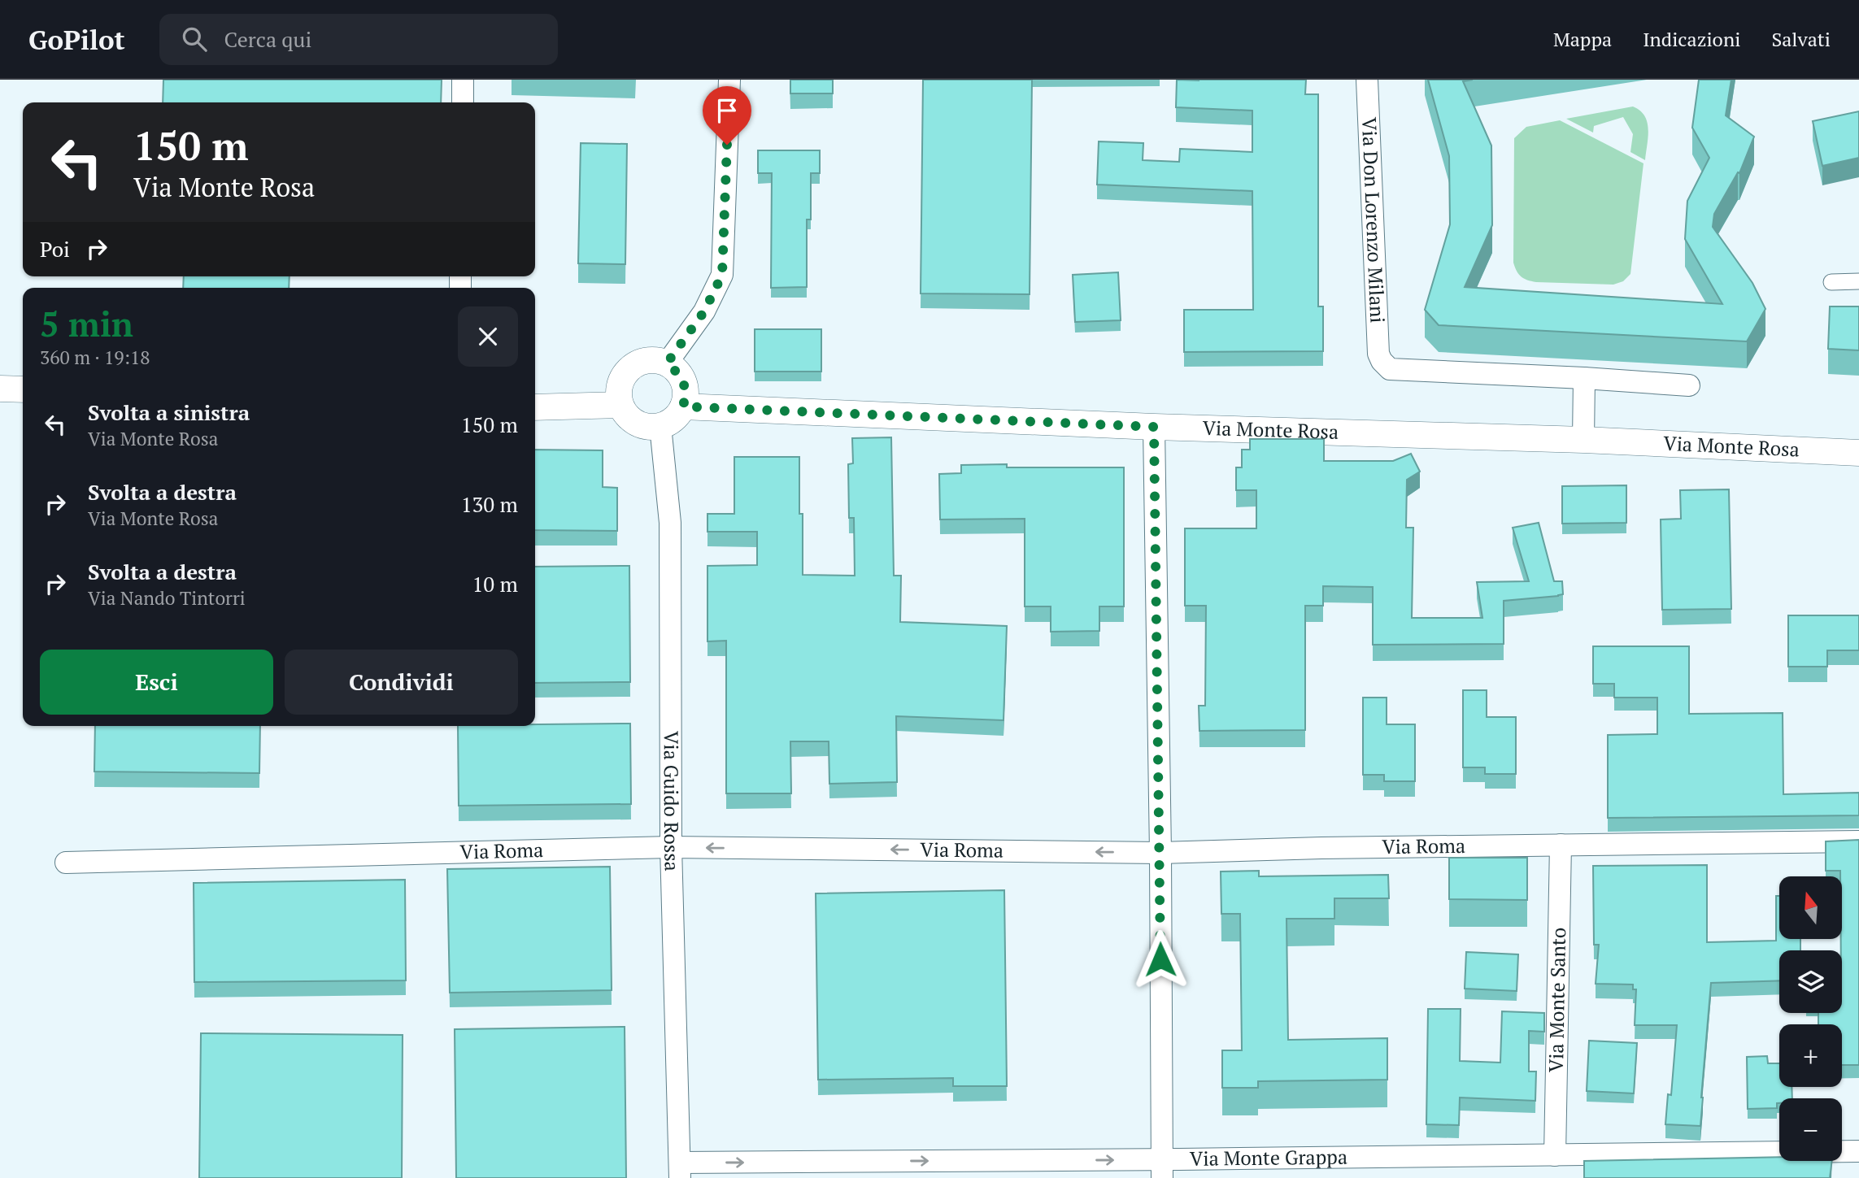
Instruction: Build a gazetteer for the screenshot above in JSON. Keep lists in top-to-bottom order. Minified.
{"streets":{"street":["Via Don Lorenzo Milani","Via Monte Rosa","Via Guido Rossa","Via Roma","Via Monte Santo","Via Monte Grappa"]},"crossings":[["Via Monte Rosa","Via Guido Rossa"],["Via Guido Rossa","Via Roma"],["Via Guido Rossa","Via Monte Grappa"],["Via Roma","Via Monte Santo"],["Via Monte Santo","Via Monte Grappa"]],"one_way":["Via Monte Grappa"],"north":"top","page":{"header":"GoPilot","search":"Cerca qui","nav":["Mappa","Indicazioni","Salvati"],"turn":["150 m","Via Monte Rosa"],"then":"Poi","heading":["5 min","360 m · 19:18"],"list":[{"name":"Svolta a sinistra","note":"Via Monte Rosa","value":"150 m"},{"name":"Svolta a destra","note":"Via Monte Rosa","value":"130 m"},{"name":"Svolta a destra","note":"Via Nando Tintorri","value":"10 m"}],"buttons":["Esci","Condividi"],"map_buttons":["+","−"]}}
